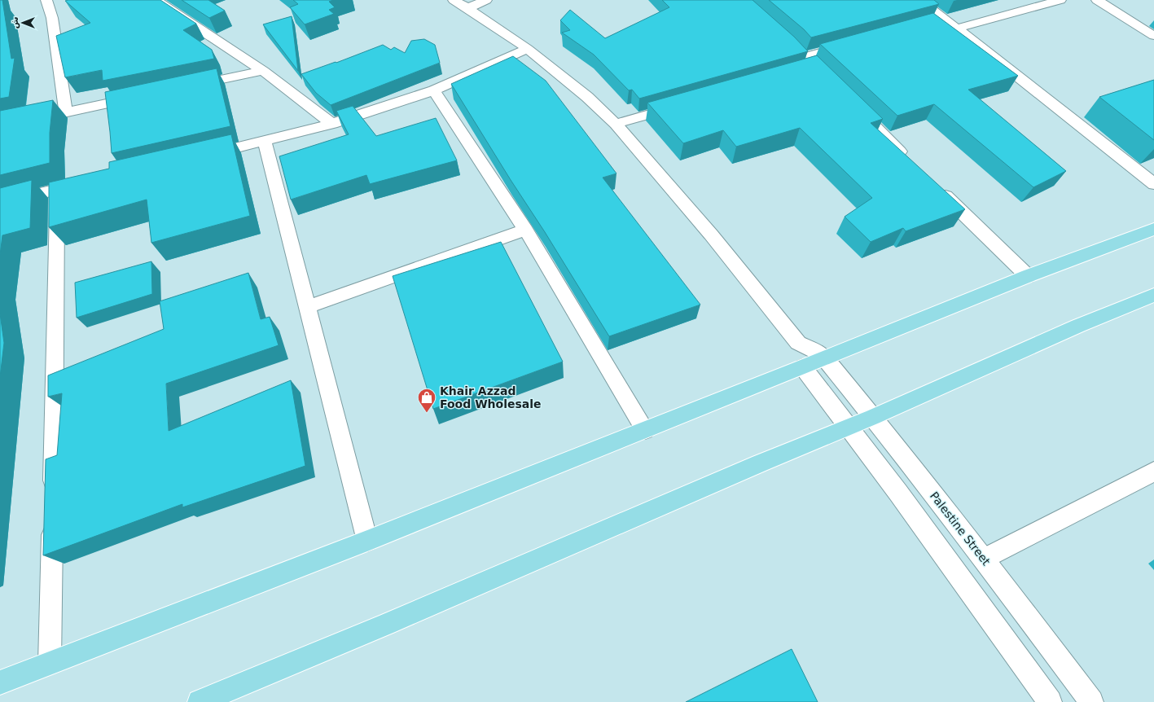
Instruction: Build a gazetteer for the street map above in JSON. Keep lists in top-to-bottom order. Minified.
{"streets":{"street":["Palestine Street"]},"places":{"shop":["Khair Azzad Food Wholesale"]},"north":"left"}
